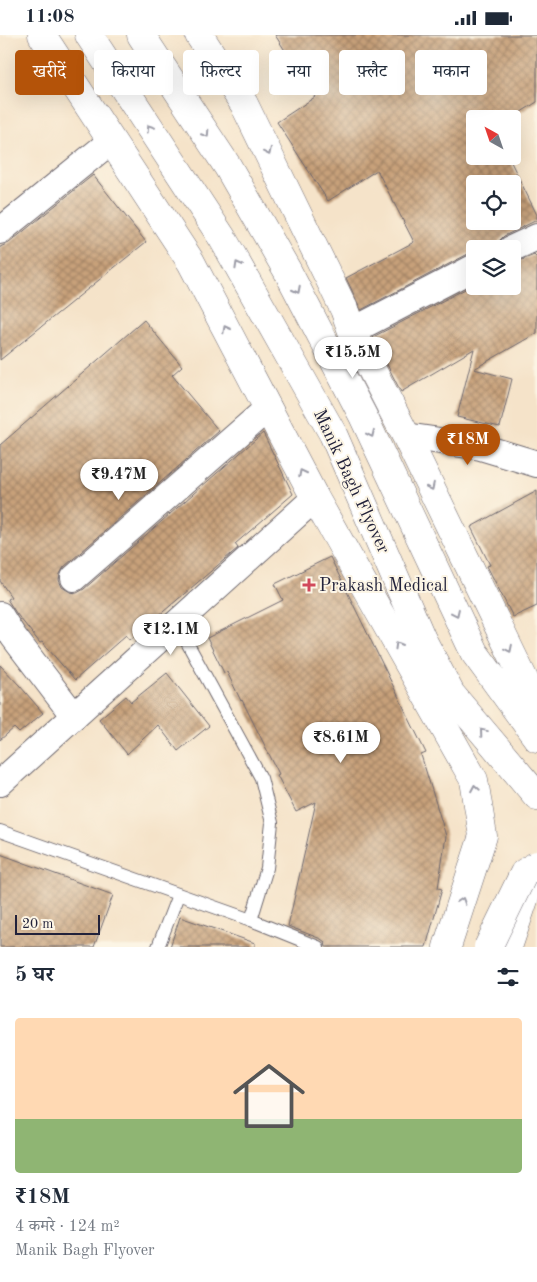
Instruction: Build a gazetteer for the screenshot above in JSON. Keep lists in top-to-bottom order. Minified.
{"streets":{"street":["Manik Bagh Flyover"]},"places":{"health":["Prakash Medical"]},"scale_bar":"20 m","north":"top left","page":{"status":"11:08","chip":["खरीदें","किराया","फ़िल्टर","नया","फ़्लैट","मकान"],"price":["₹15.5M","₹18M","₹9.47M","₹12.1M","₹8.61M"],"scale":"20 m","heading":"5 घर","list":[{"name":"₹18M","note":"4 कमरे · 124 m² · Manik Bagh Flyover"}]}}
